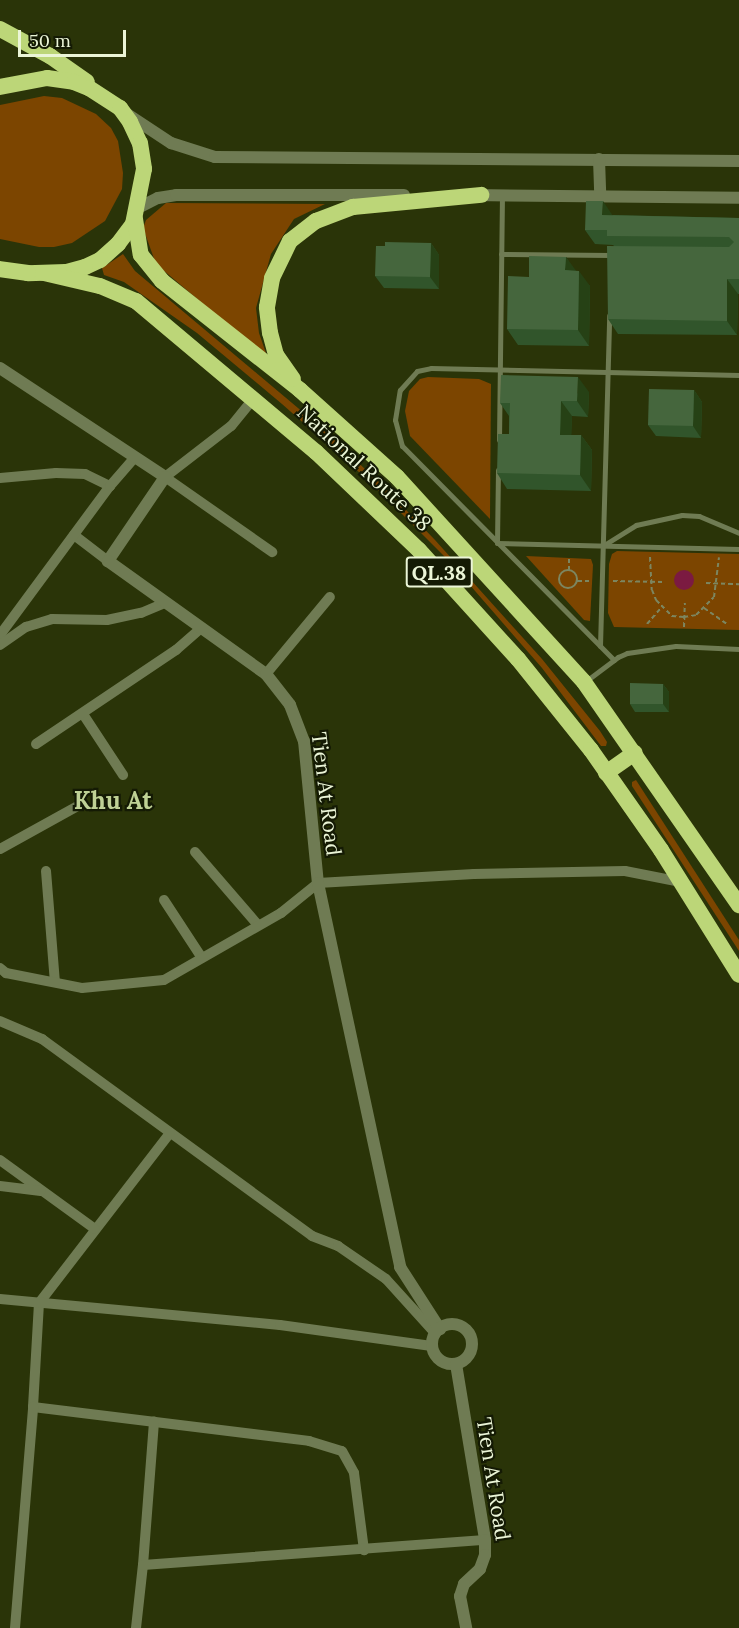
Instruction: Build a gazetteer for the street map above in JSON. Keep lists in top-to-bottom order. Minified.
{"streets":{"highway":["National Route 38","QL.38"],"street":["Tien At Road"]},"districts":["Khu At"],"scale_bar":"50 m"}
